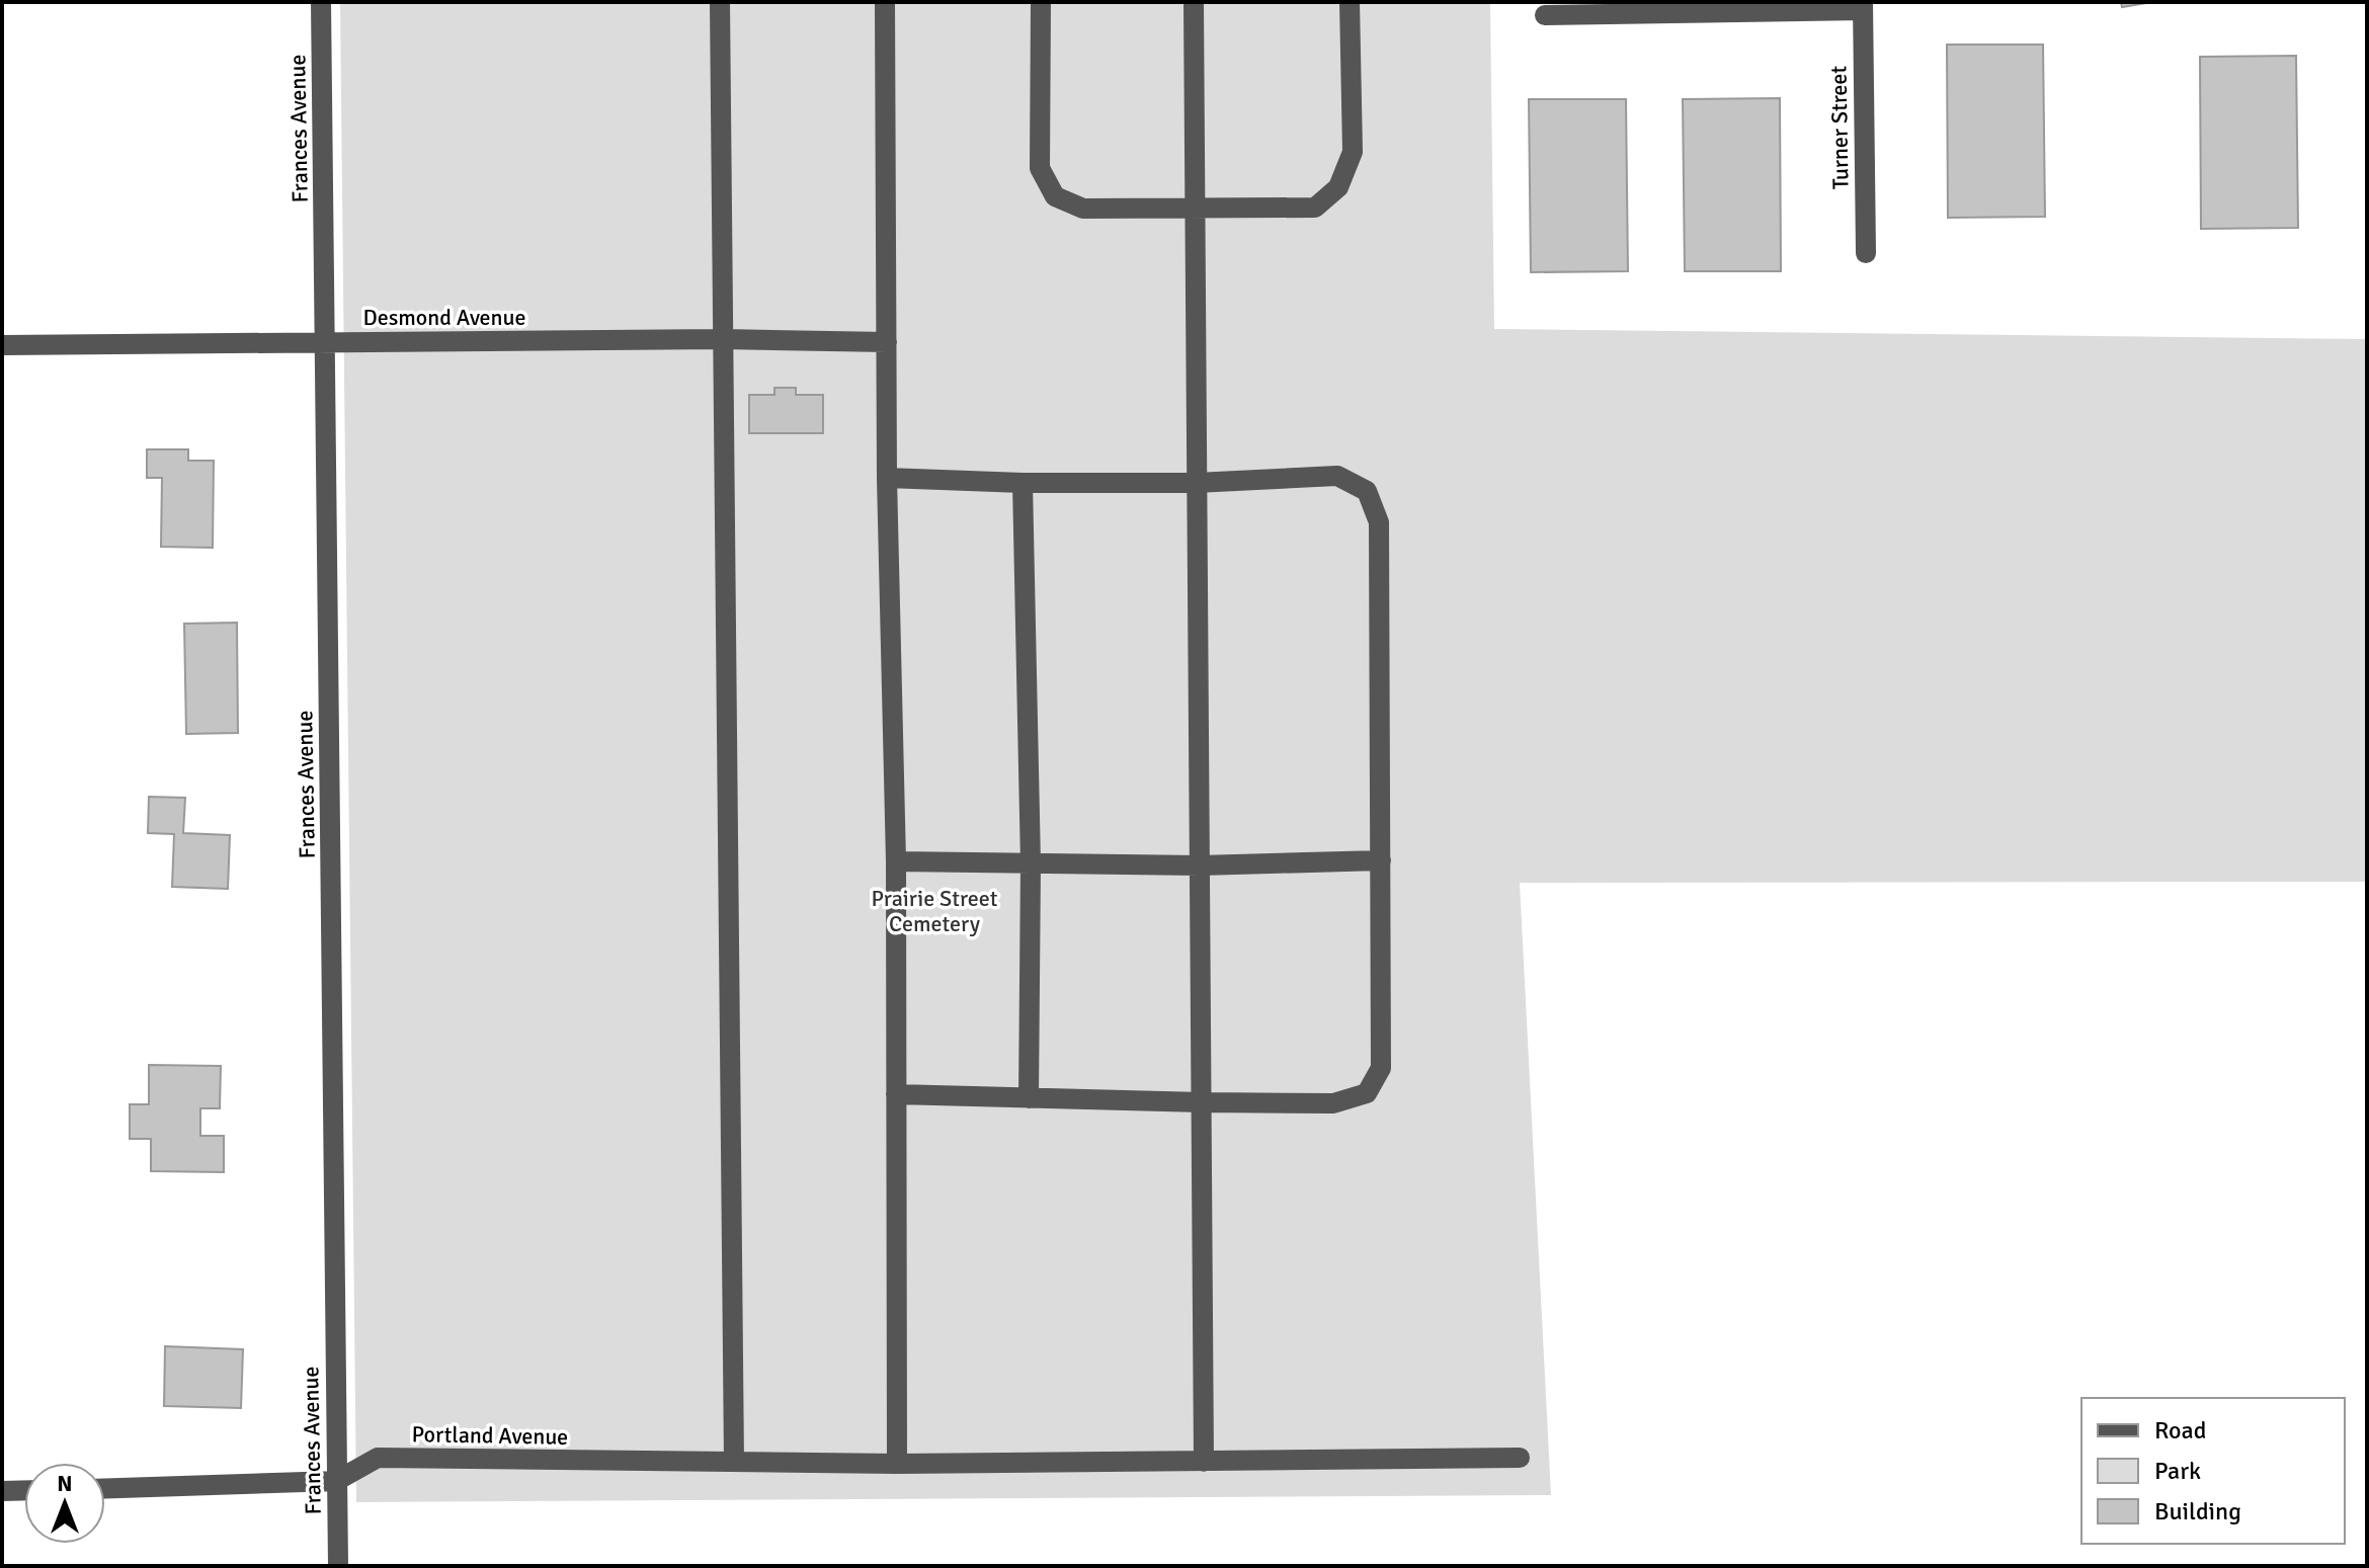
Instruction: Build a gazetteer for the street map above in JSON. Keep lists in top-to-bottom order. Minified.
{"streets":{"street":["Turner Street","Frances Avenue","Desmond Avenue","Portland Avenue"]},"crossings":[["Frances Avenue","Desmond Avenue"],["Frances Avenue","Portland Avenue"]],"parks":["Prairie Street Cemetery"],"legend":["Road","Park","Building"],"north":"top"}
